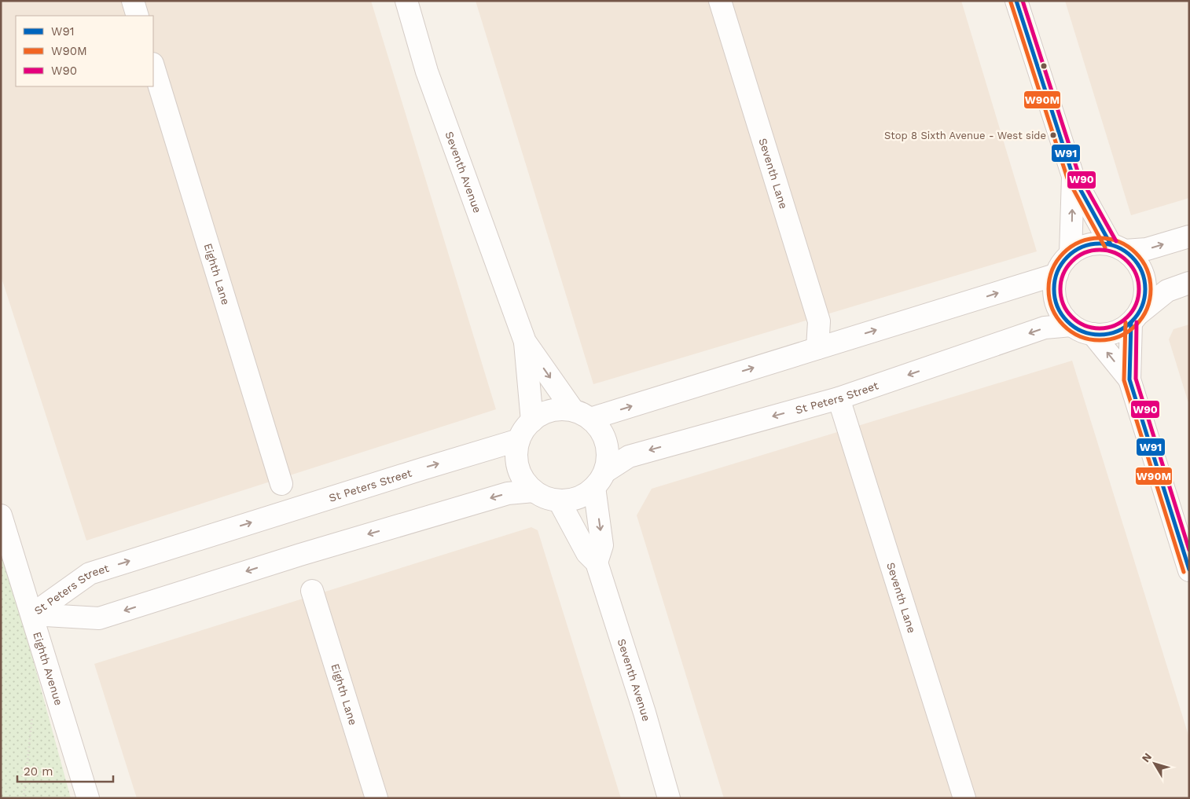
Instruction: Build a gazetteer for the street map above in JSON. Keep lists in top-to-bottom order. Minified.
{"streets":{"street":["Seventh Avenue","Seventh Lane","Eighth Lane","St Peters Street","Eighth Avenue"]},"crossings":[["Seventh Avenue","St Peters Street"],["Seventh Lane","St Peters Street"],["St Peters Street","Eighth Avenue"]],"places":["Stop 8 Sixth Avenue - West side"],"lines":["transit line W91","transit line W90","transit line W90M"],"legend":["W91","W90M","W90"],"scale_bar":"20 m","north":"top left"}
